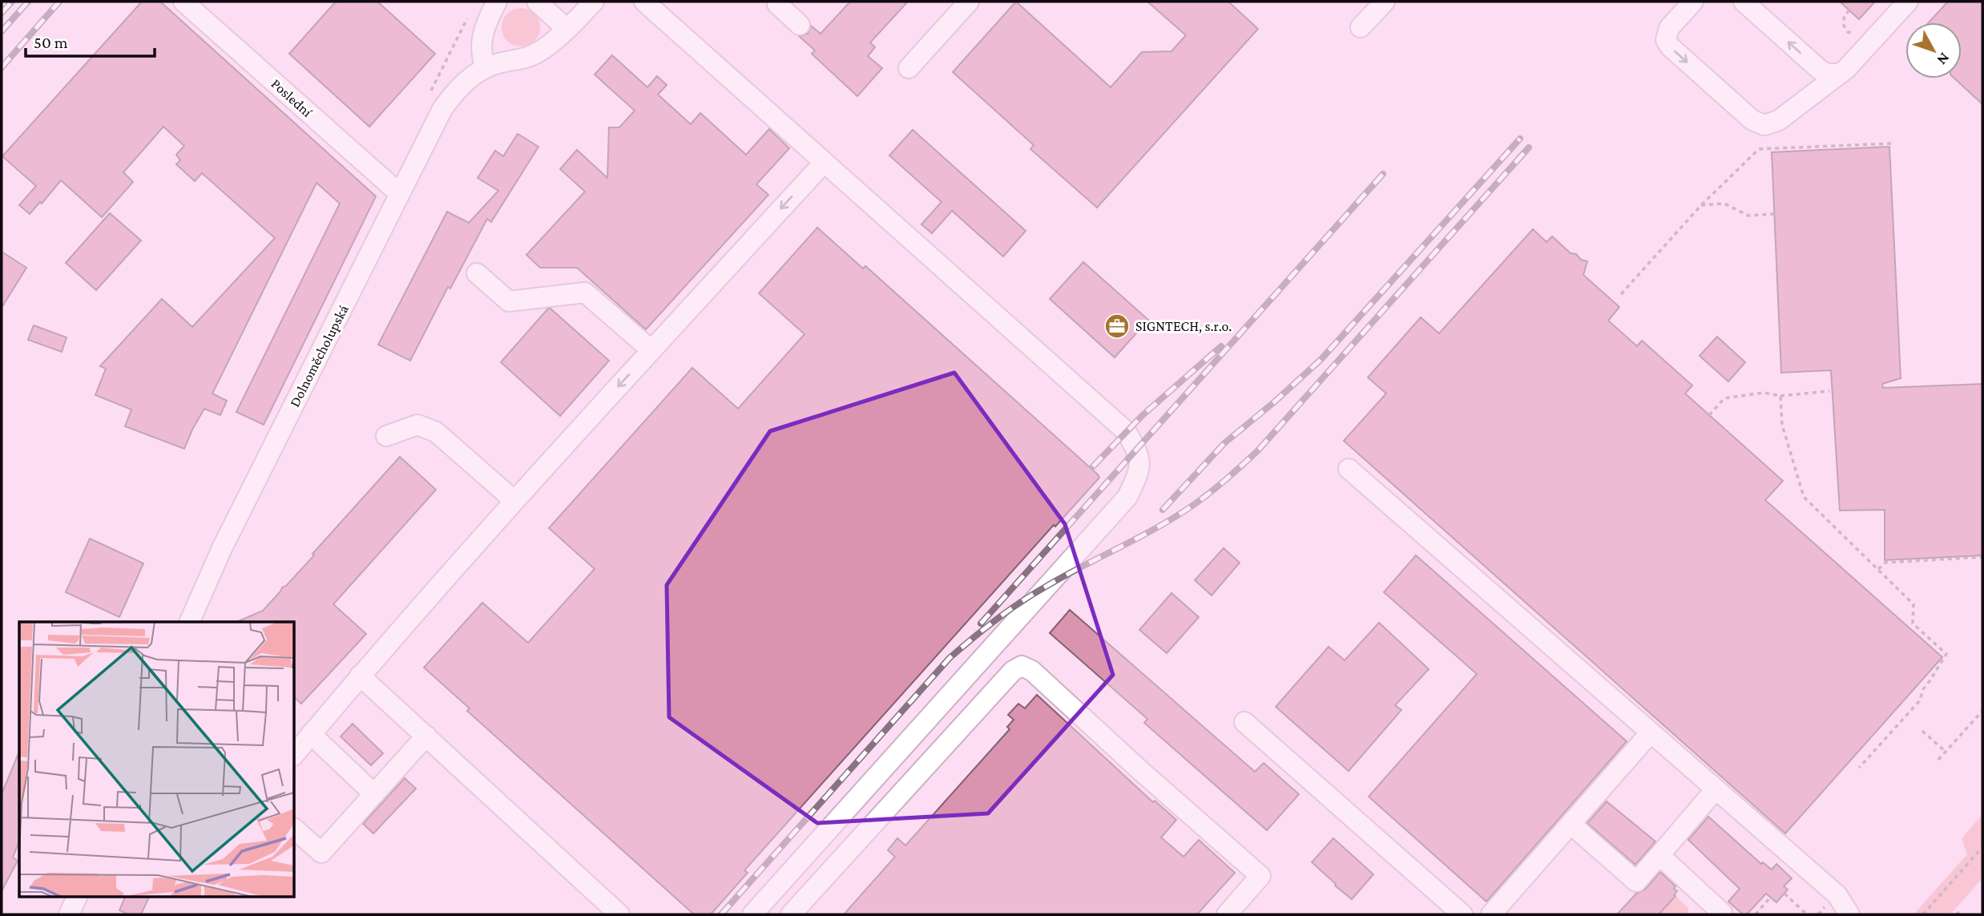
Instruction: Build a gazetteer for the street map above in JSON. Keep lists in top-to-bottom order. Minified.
{"streets":{"street":["Poslední","Dolnoměcholupská"]},"crossings":[["Poslední","Dolnoměcholupská"]],"places":{"office":["SIGNTECH, s.r.o."]},"scale_bar":"50 m","north":"bottom right"}
